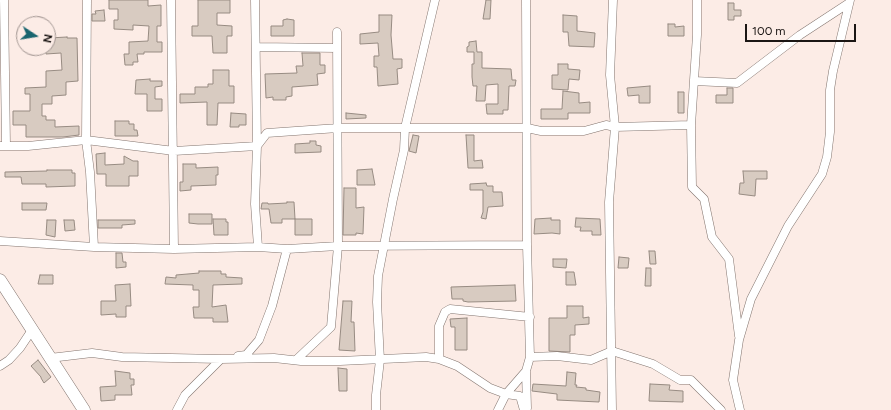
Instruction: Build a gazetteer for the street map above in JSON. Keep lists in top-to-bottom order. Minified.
{"scale_bar":"100 m","north":"right"}
